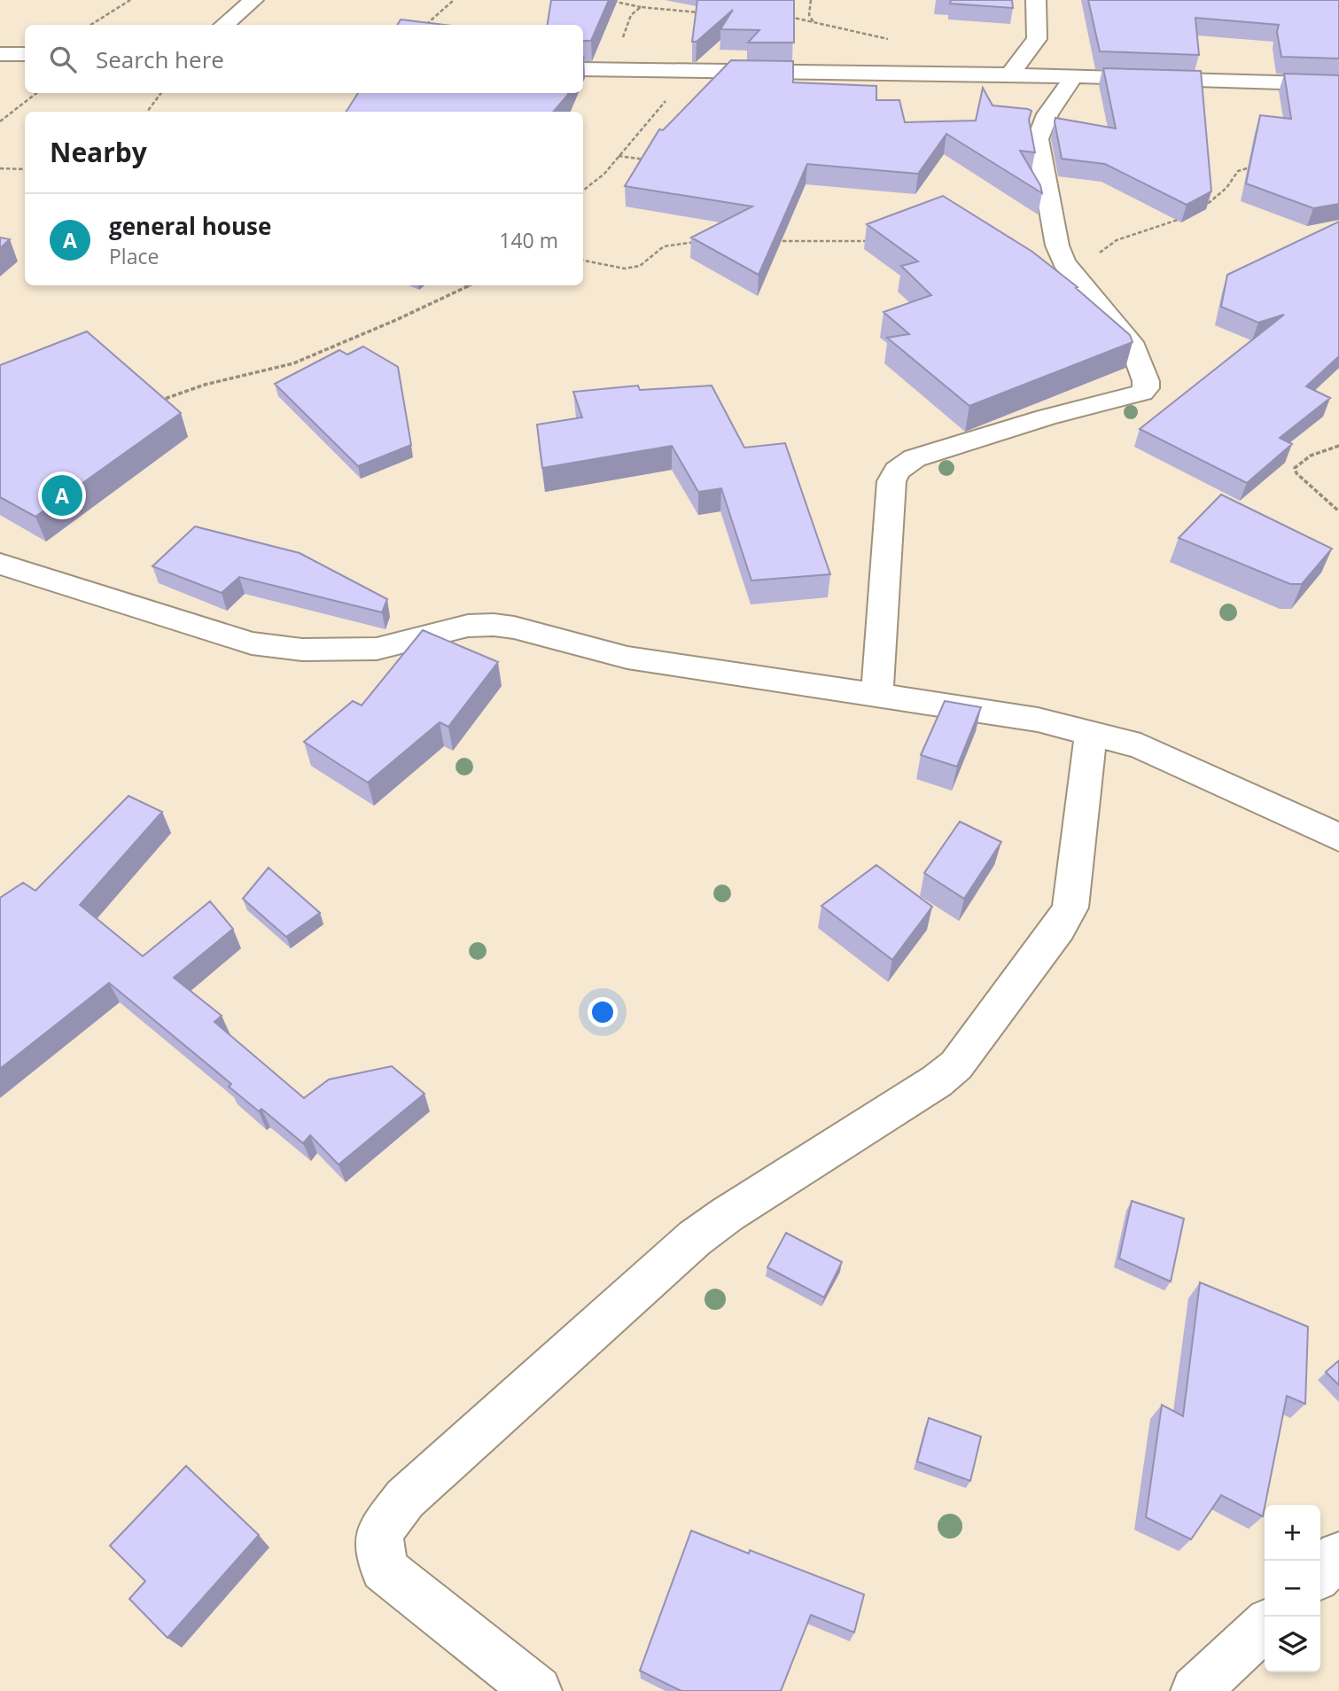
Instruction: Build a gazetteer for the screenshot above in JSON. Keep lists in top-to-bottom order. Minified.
{"page":{"search":"Search here","heading":"Nearby","list":[{"mark":"A","name":"general house","note":"Place","value":"140 m"}],"pins":"A","map_buttons":["+","−"]}}
